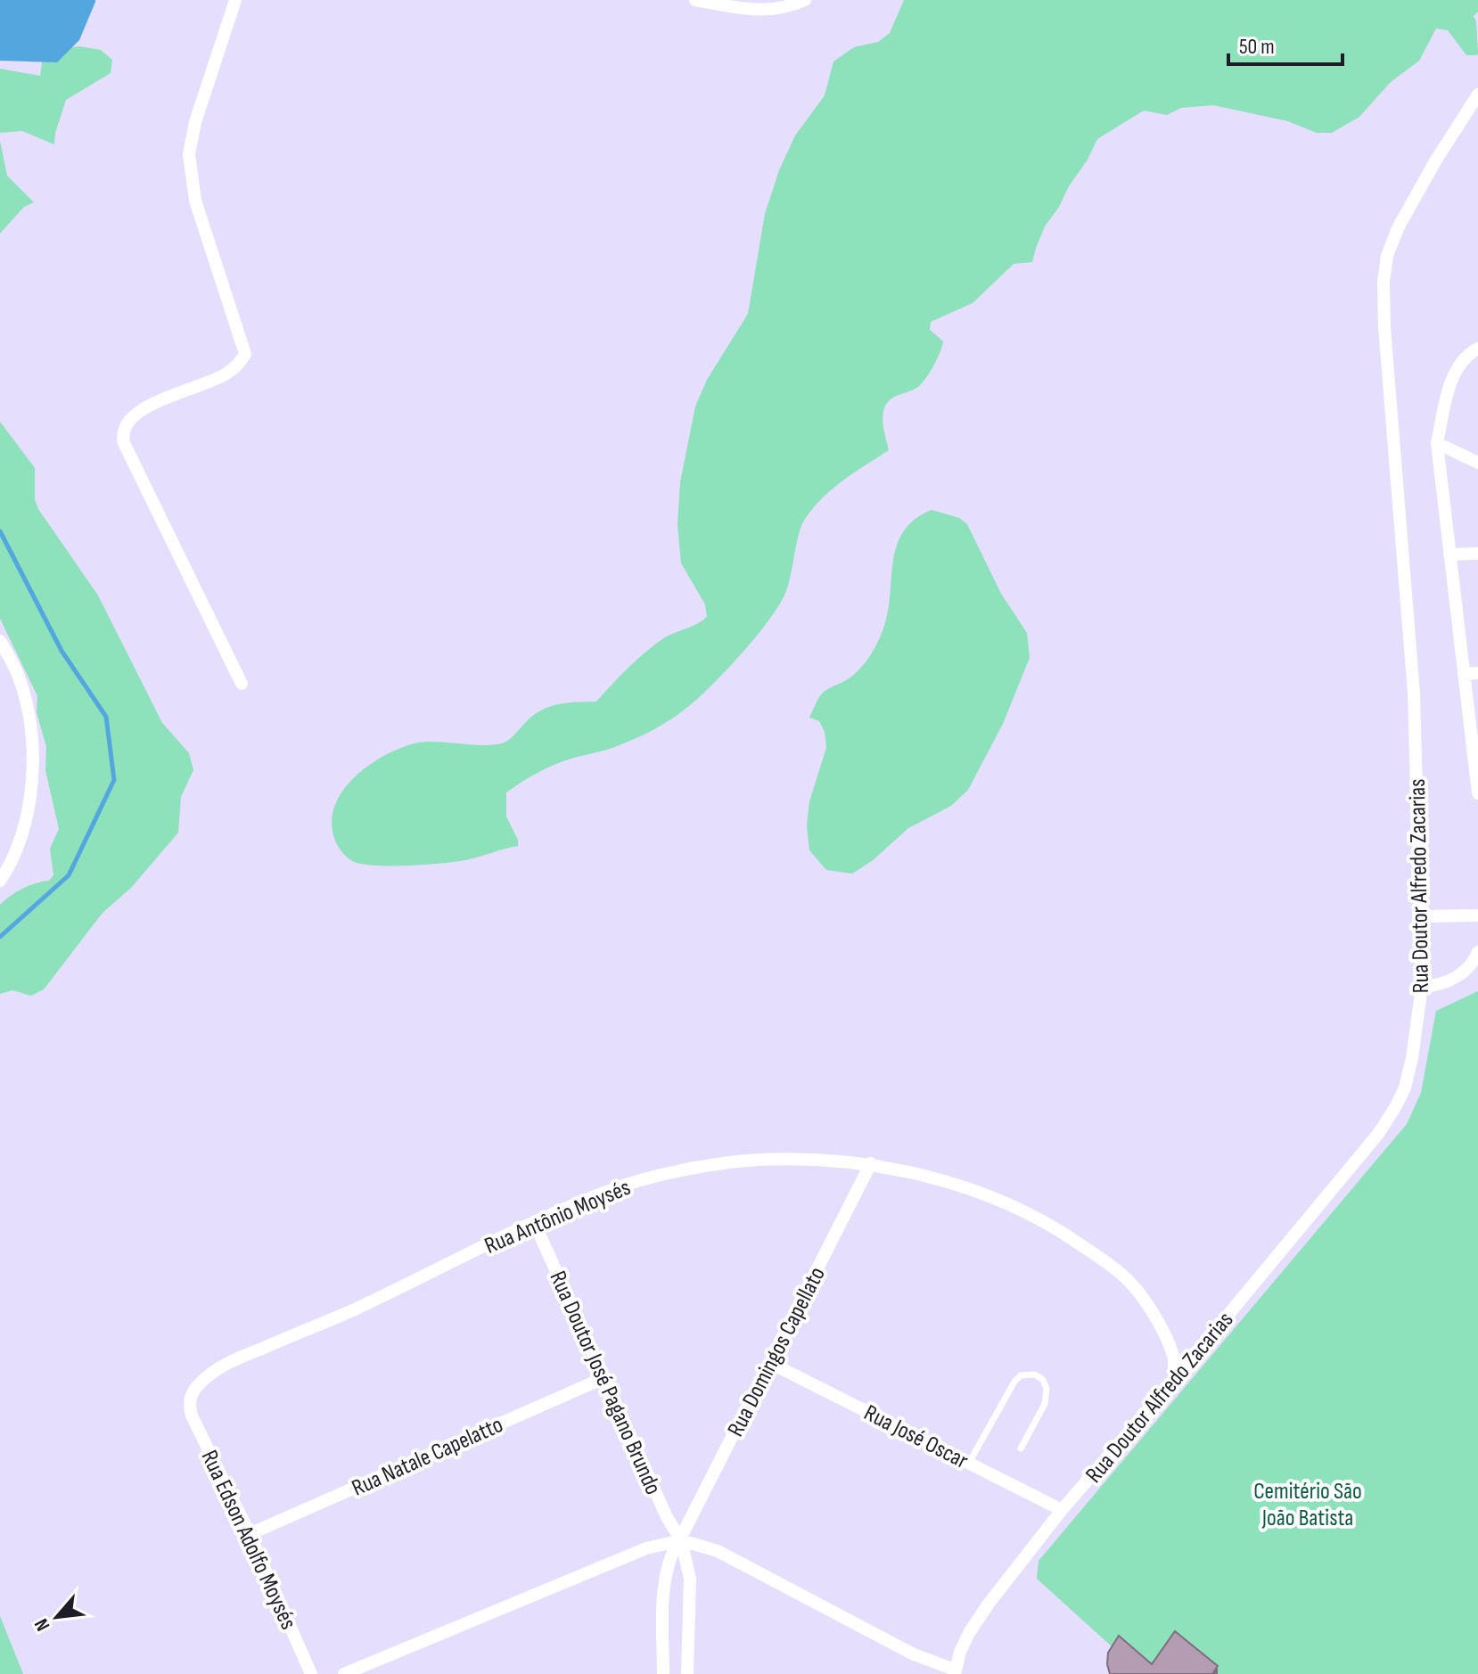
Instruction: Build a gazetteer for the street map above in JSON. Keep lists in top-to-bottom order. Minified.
{"streets":{"street":["Rua Doutor Alfredo Zacarias","Rua Antônio Moysés","Rua Domingos Capellato","Rua Doutor José Pagano Brundo","Rua José Oscar","Rua Natale Capelatto","Rua Edson Adolfo Moysés"]},"crossings":[["Rua Doutor Alfredo Zacarias","Rua Antônio Moysés"],["Rua Doutor Alfredo Zacarias","Rua José Oscar"],["Rua Antônio Moysés","Rua Domingos Capellato"],["Rua Antônio Moysés","Rua Doutor José Pagano Brundo"],["Rua Antônio Moysés","Rua Edson Adolfo Moysés"],["Rua Domingos Capellato","Rua Doutor José Pagano Brundo"],["Rua Domingos Capellato","Rua José Oscar"],["Rua Doutor José Pagano Brundo","Rua Natale Capelatto"],["Rua Natale Capelatto","Rua Edson Adolfo Moysés"]],"parks":["Cemitério São João Batista"],"scale_bar":"50 m","north":"bottom left"}
